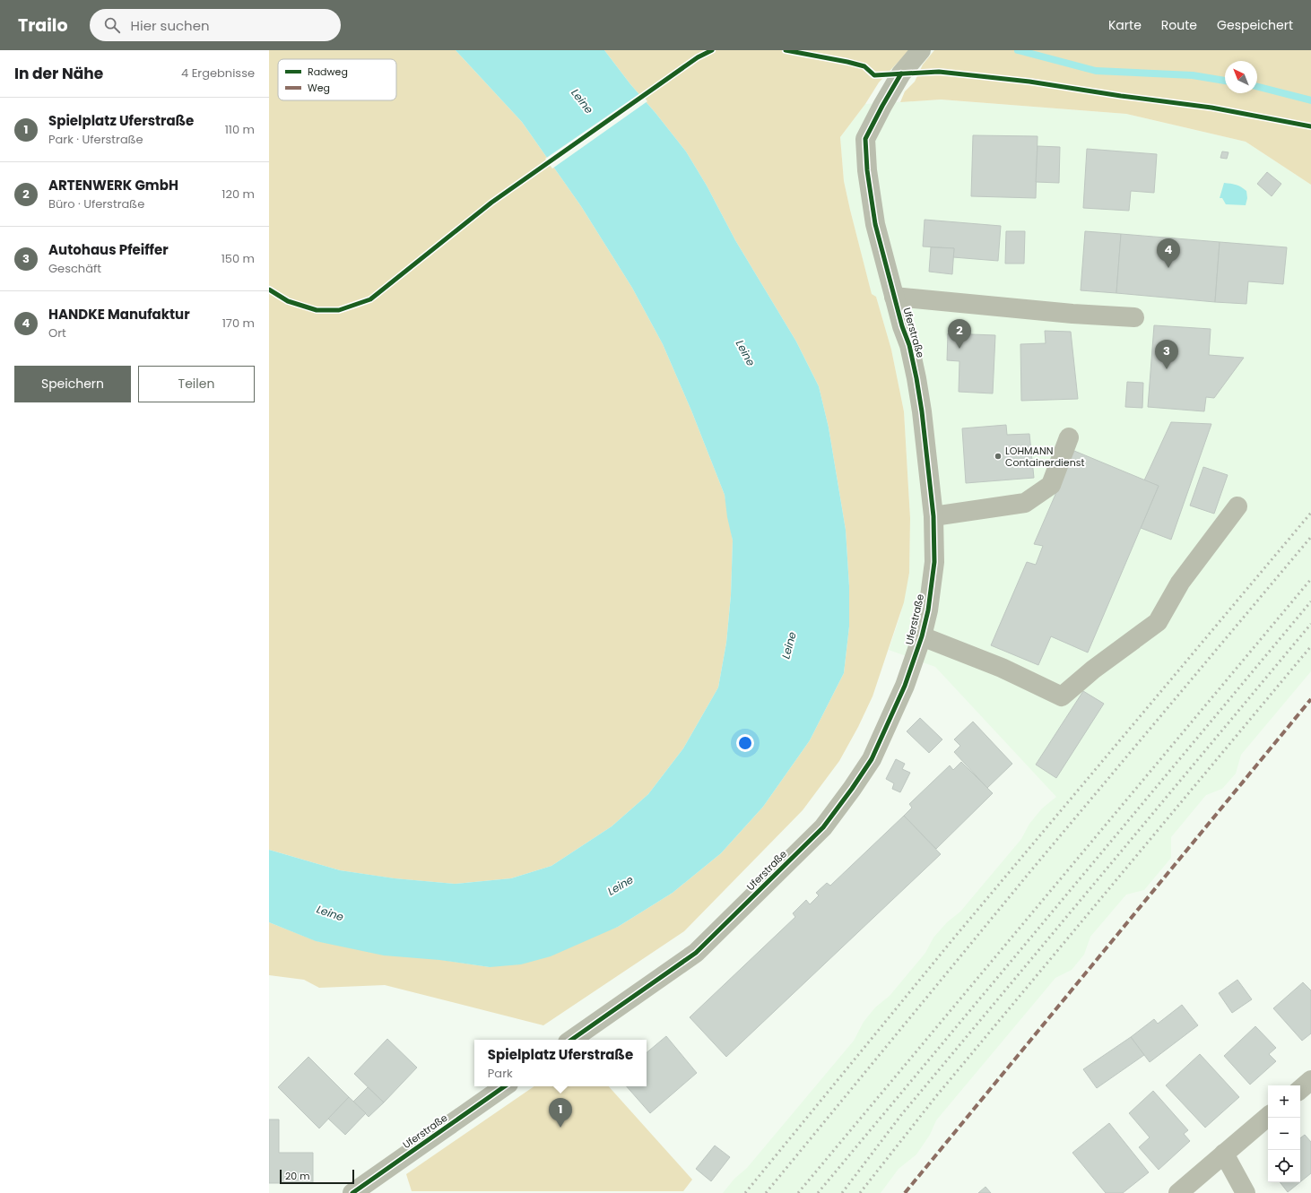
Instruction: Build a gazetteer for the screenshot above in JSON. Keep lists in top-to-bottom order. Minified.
{"streets":{"street":["Uferstraße"]},"water":["Leine"],"places":["LOHMANN Containerdienst"],"legend":["Radweg","Weg"],"scale_bar":"20 m","north":"top left","page":{"header":"Trailo","search":"Hier suchen","nav":["Karte","Route","Gespeichert"],"heading":["In der Nähe","4 Ergebnisse"],"list":[{"mark":"1","name":"Spielplatz Uferstraße","note":"Park · Uferstraße","value":"110 m"},{"mark":"2","name":"ARTENWERK GmbH","note":"Büro · Uferstraße","value":"120 m"},{"mark":"3","name":"Autohaus Pfeiffer","note":"Geschäft","value":"150 m"},{"mark":"4","name":"HANDKE Manufaktur","note":"Ort","value":"170 m"}],"pins":["4","2","3","1"],"buttons":["Speichern","Teilen"],"popup":["Spielplatz Uferstraße","Park"],"map_buttons":["+","−"],"scale":"20 m"}}
